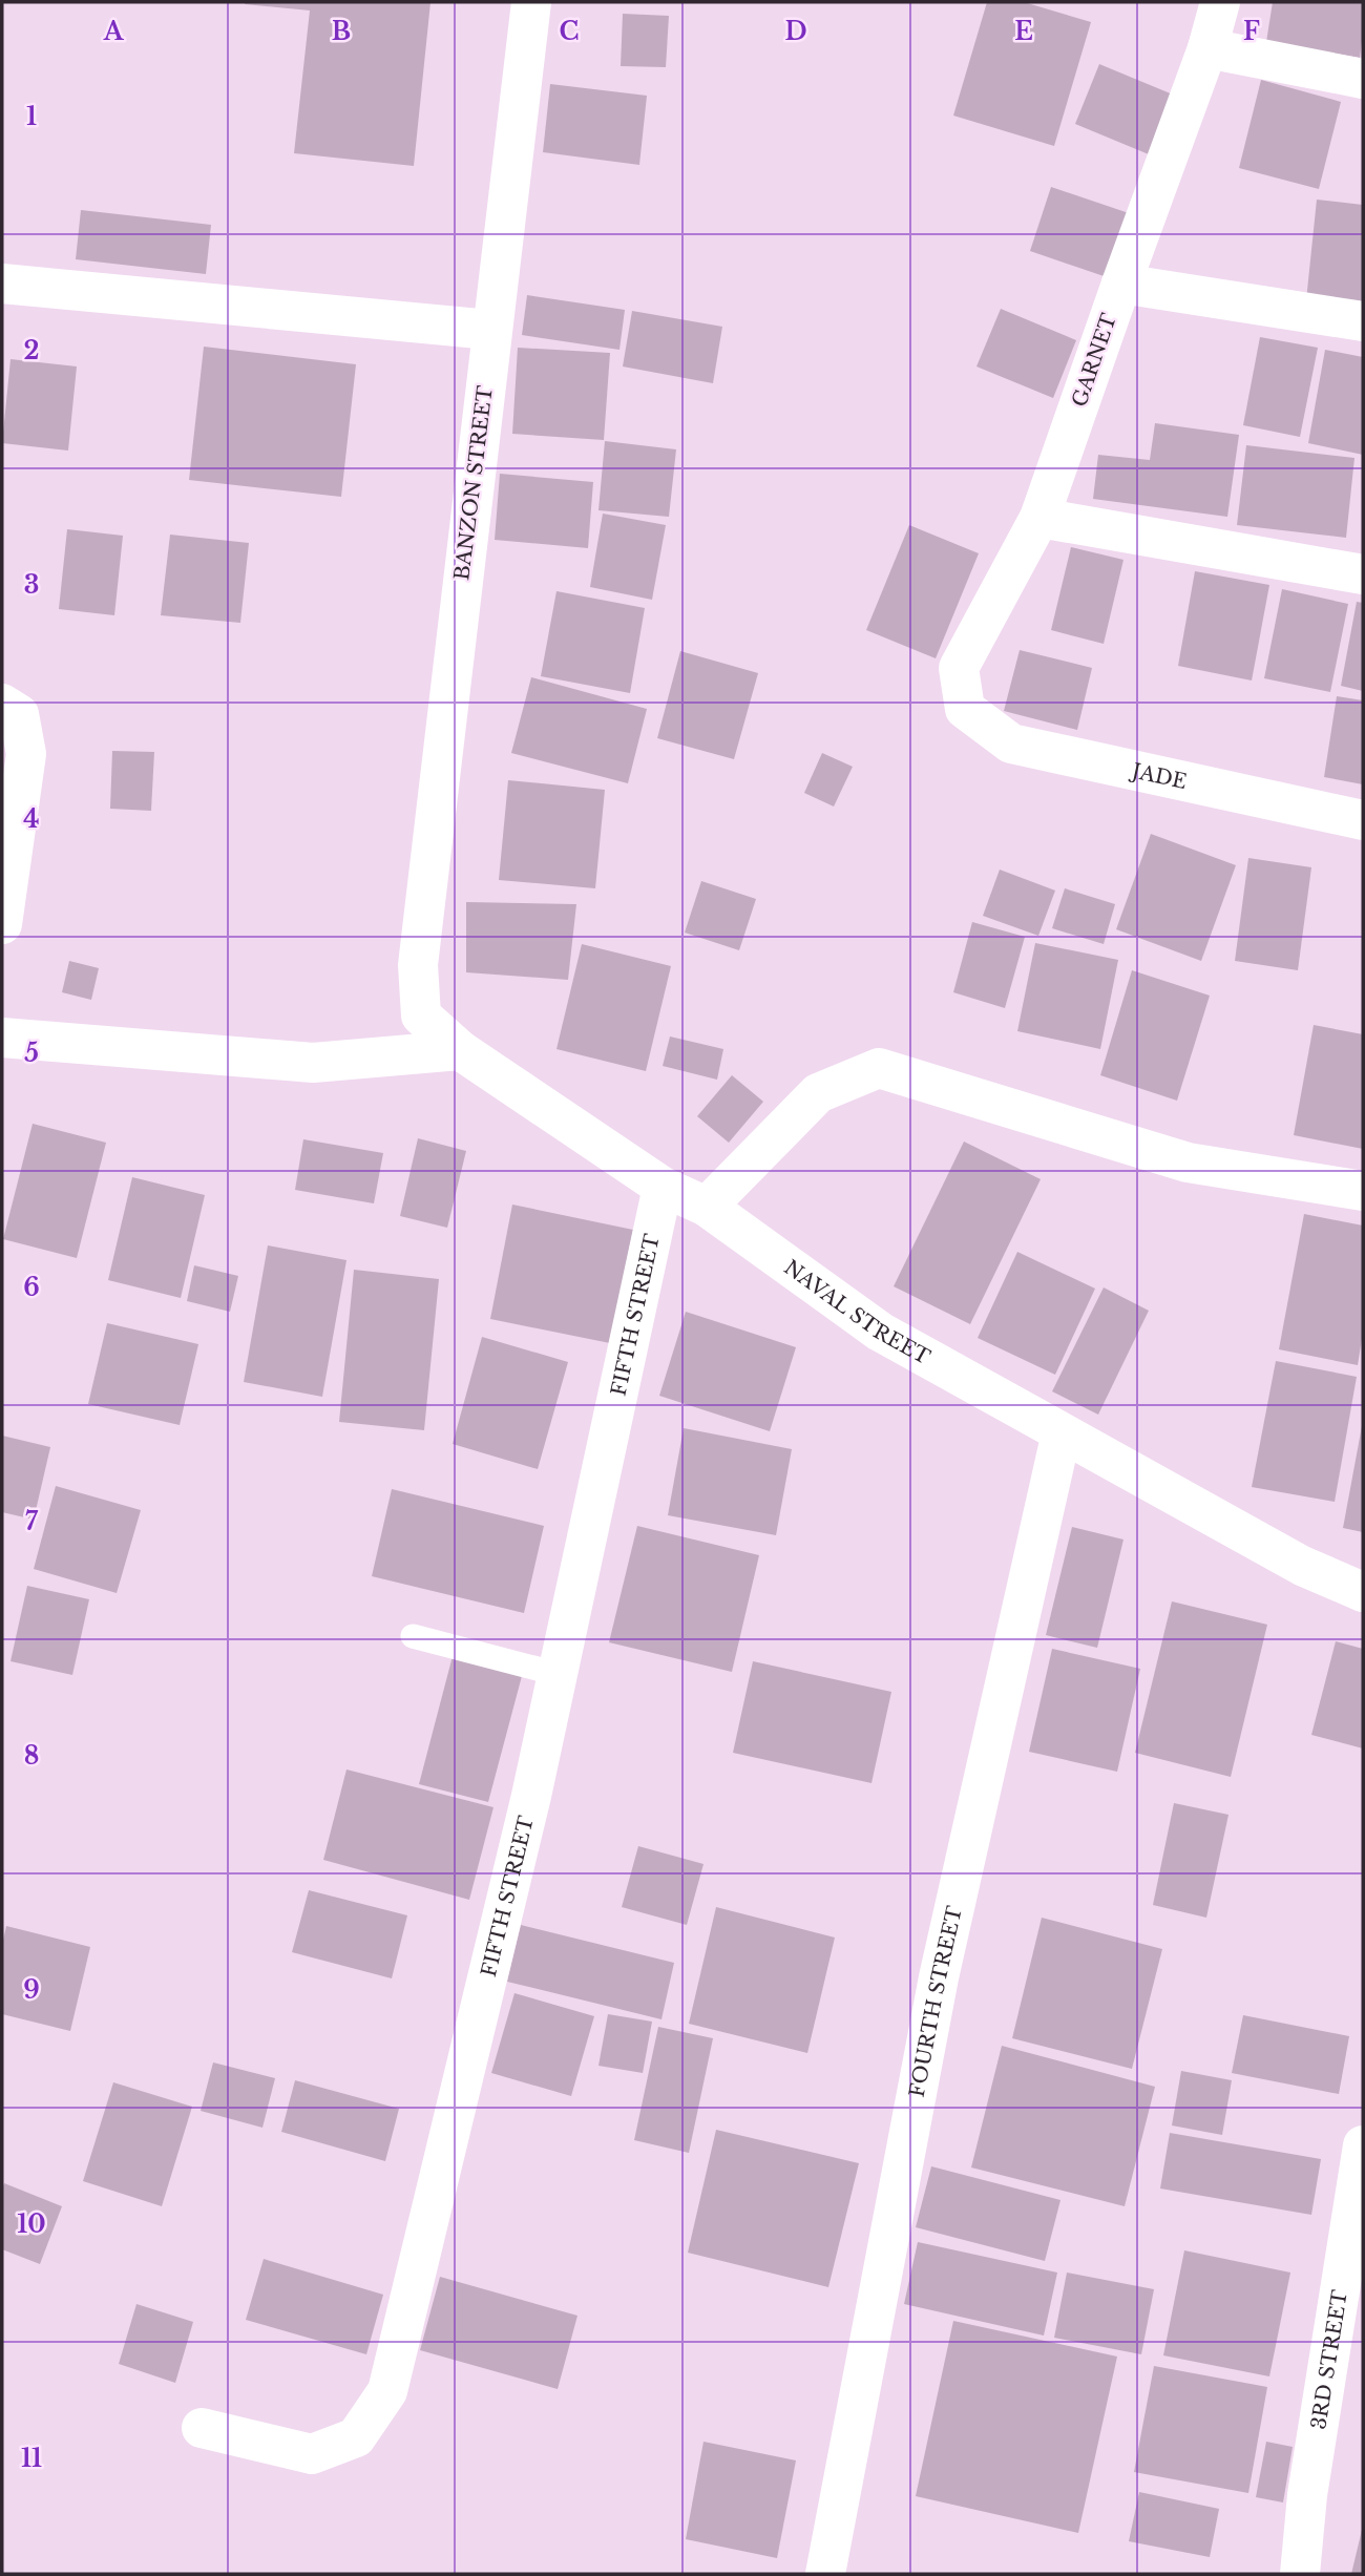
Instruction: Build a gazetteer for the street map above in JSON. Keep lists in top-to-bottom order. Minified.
{"streets":{"street":["GARNET","BANZON STREET","JADE","NAVAL STREET","FIFTH STREET","FOURTH STREET","3RD STREET"]},"crossings":[["GARNET","JADE"],["BANZON STREET","NAVAL STREET"],["NAVAL STREET","FIFTH STREET"],["NAVAL STREET","FOURTH STREET"]],"grid":{"columns":["A","B","C","D","E","F"],"rows":["1","2","3","4","5","6","7","8","9","10","11"]}}
